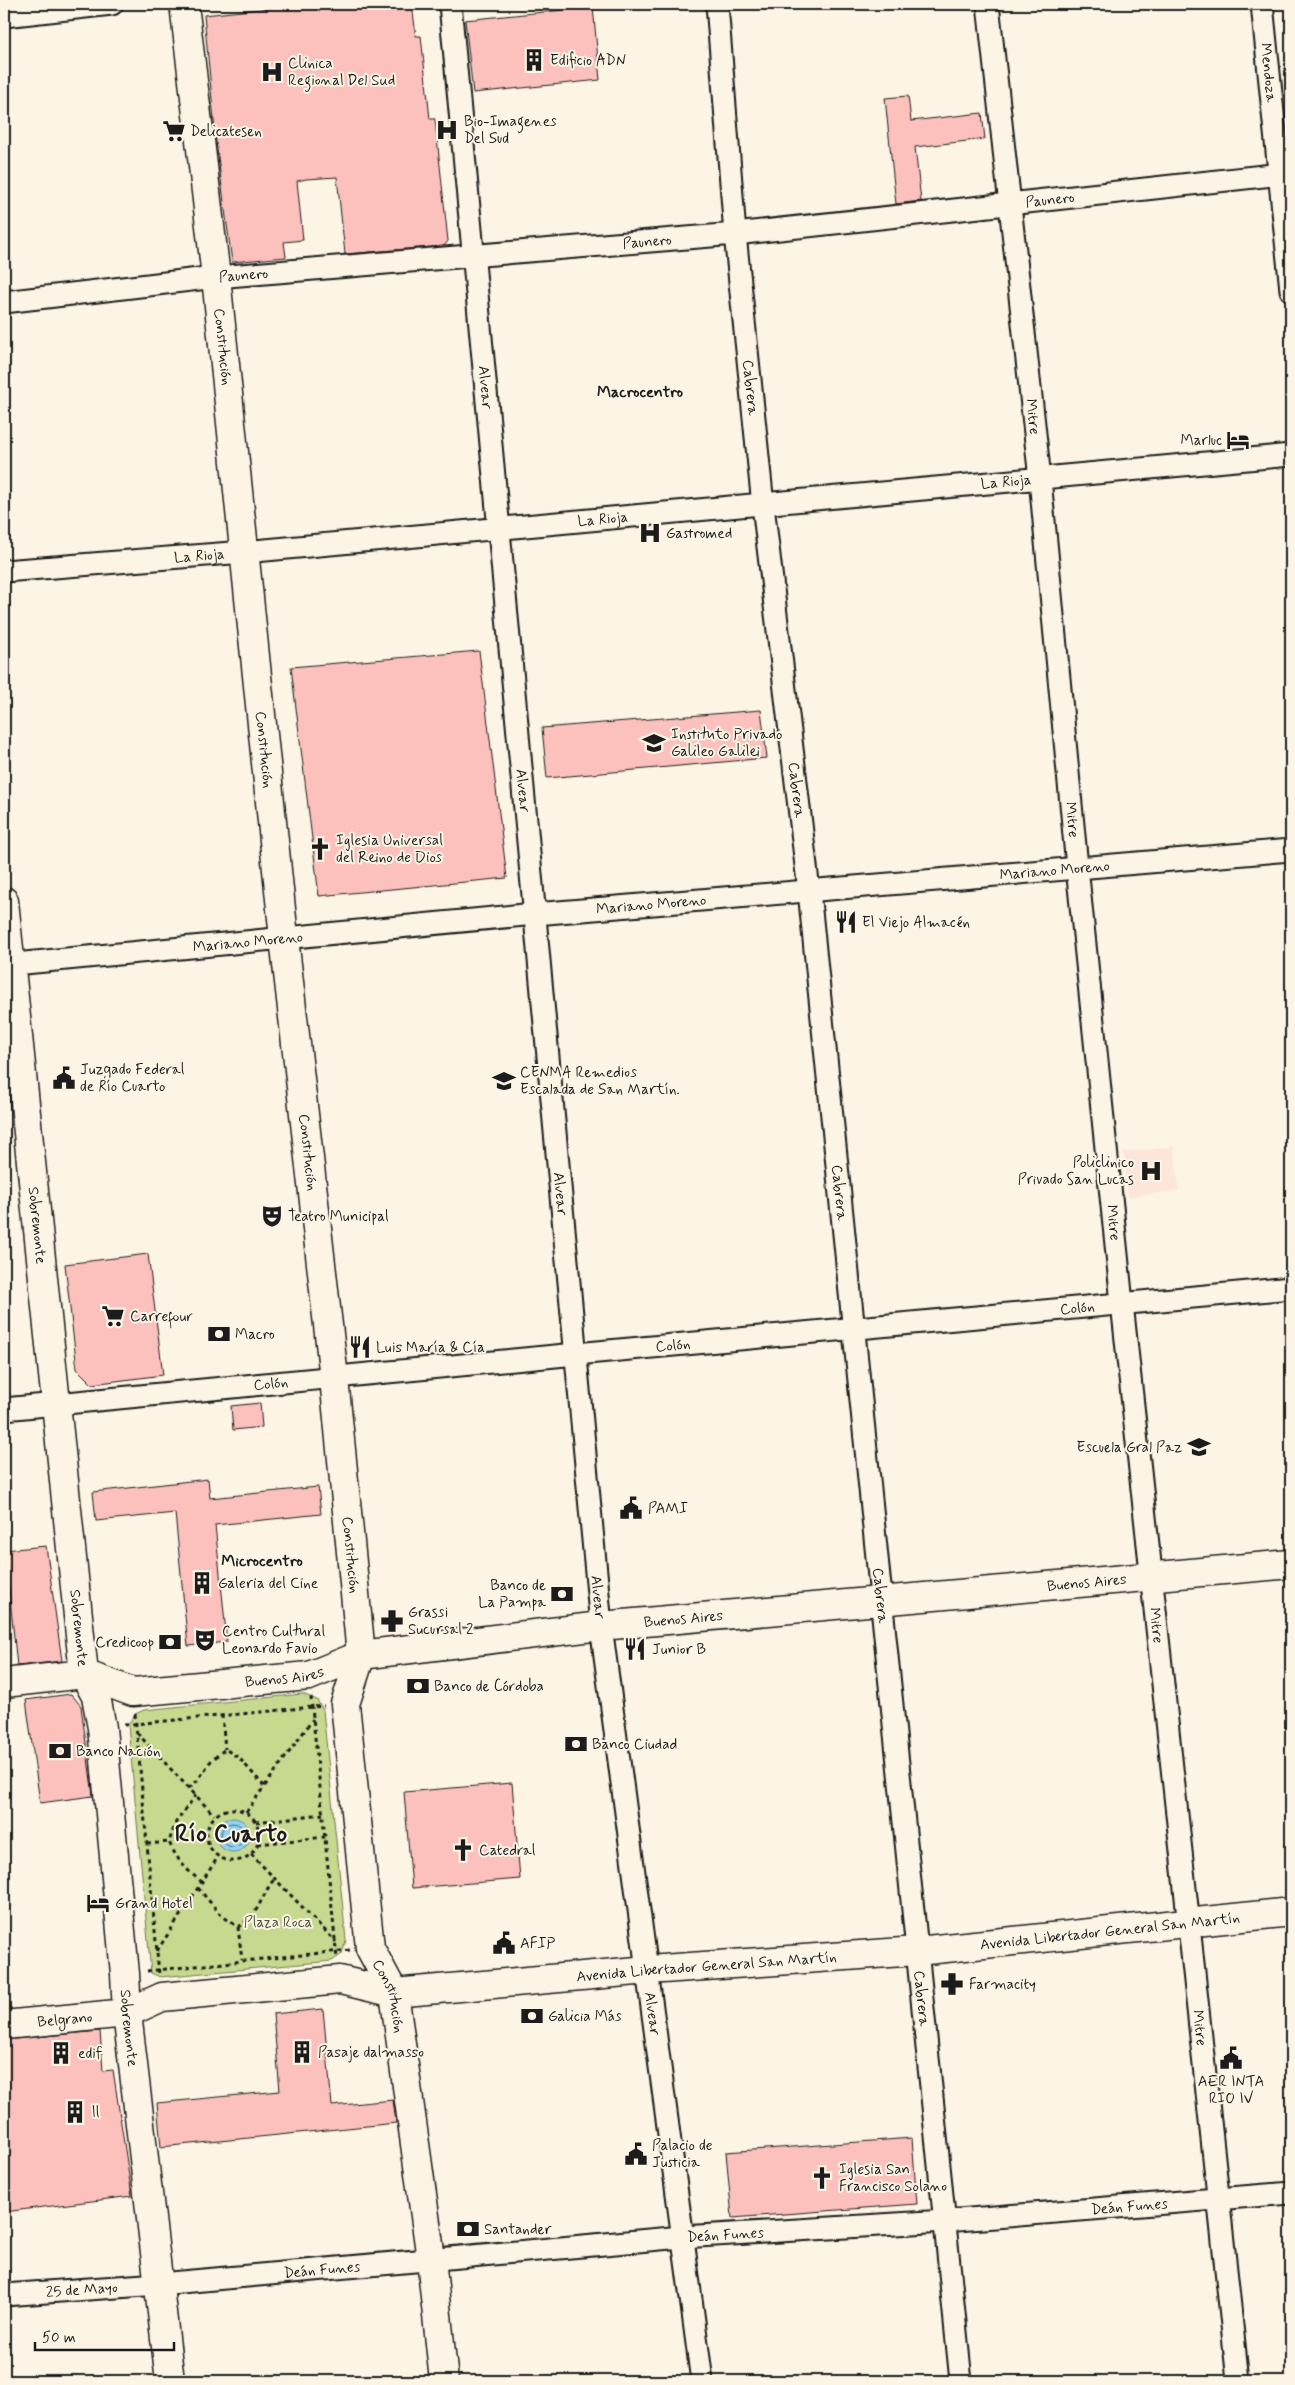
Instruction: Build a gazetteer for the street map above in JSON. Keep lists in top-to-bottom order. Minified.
{"streets":{"main road":["Constitución","Sobremonte","Buenos Aires","Avenida Libertador General San Martín","Belgrano"],"street":["Mendoza","Paunero","Cabrera","Alvear","Mitre","La Rioja","Mariano Moreno","Colón","Deán Funes","25 de Mayo"]},"crossings":[["Mendoza","Paunero"],["Paunero","Constitución"],["Paunero","Cabrera"],["Paunero","Alvear"],["Paunero","Mitre"],["Constitución","La Rioja"],["Constitución","Mariano Moreno"],["Constitución","Colón"],["Constitución","Buenos Aires"],["Constitución","Avenida Libertador General San Martín"],["Constitución","Deán Funes"],["Cabrera","La Rioja"],["Cabrera","Mariano Moreno"],["Cabrera","Colón"],["Cabrera","Buenos Aires"],["Cabrera","Avenida Libertador General San Martín"],["Cabrera","Deán Funes"],["Alvear","La Rioja"],["Alvear","Mariano Moreno"],["Alvear","Colón"],["Alvear","Buenos Aires"],["Alvear","Avenida Libertador General San Martín"],["Alvear","Deán Funes"],["Mitre","La Rioja"],["Mitre","Mariano Moreno"],["Mitre","Colón"],["Mitre","Buenos Aires"],["Mitre","Avenida Libertador General San Martín"],["Mitre","Deán Funes"],["Mariano Moreno","Sobremonte"],["Sobremonte","Colón"],["Sobremonte","Buenos Aires"],["Sobremonte","Avenida Libertador General San Martín"],["Sobremonte","Belgrano"],["Sobremonte","Deán Funes"],["Sobremonte","25 de Mayo"],["Avenida Libertador General San Martín","Belgrano"],["Deán Funes","25 de Mayo"]],"districts":["Macrocentro","Microcentro","Río Cuarto"],"parks":["Plaza Roca"],"places":{"building":["Edificio ADN","Galeria del Cine","Pasaje dalmasso","edif","ll"],"hospital":["Clinica Regional Del Sud","Bio-Imagenes Del Sud","Gastromed","Policlinico Privado San Lucas"],"supermarket":["Delicatesen","Carrefour"],"hotel":["Marluc","Grand Hotel"],"school or university":["Instituto Privado Galileo Galilei","CENMA Remedios Escalada de San Martín.","Escuela Gral Paz"],"church":["Iglesia Universal del Reino de Dios","Catedral","Iglesia San Francisco Solano"],"restaurant":["El Viejo Almacén","Luis María & Cía","Junior B"],"public building":["Juzgado Federal de Río Cuarto","PAMI","AFIP","AER INTA RIO IV","Palacio de Justicia"],"theatre":["Teatro Municipal","Centro Cultural Leonardo Favio"],"bank":["Macro","Banco de La Pampa","Credicoop","Banco de Córdoba","Banco Ciudad","Banco Nación","Galicia Más","Santander"],"pharmacy":["Grassi Sucursal 2","Farmacity"]},"scale_bar":"50 m"}
